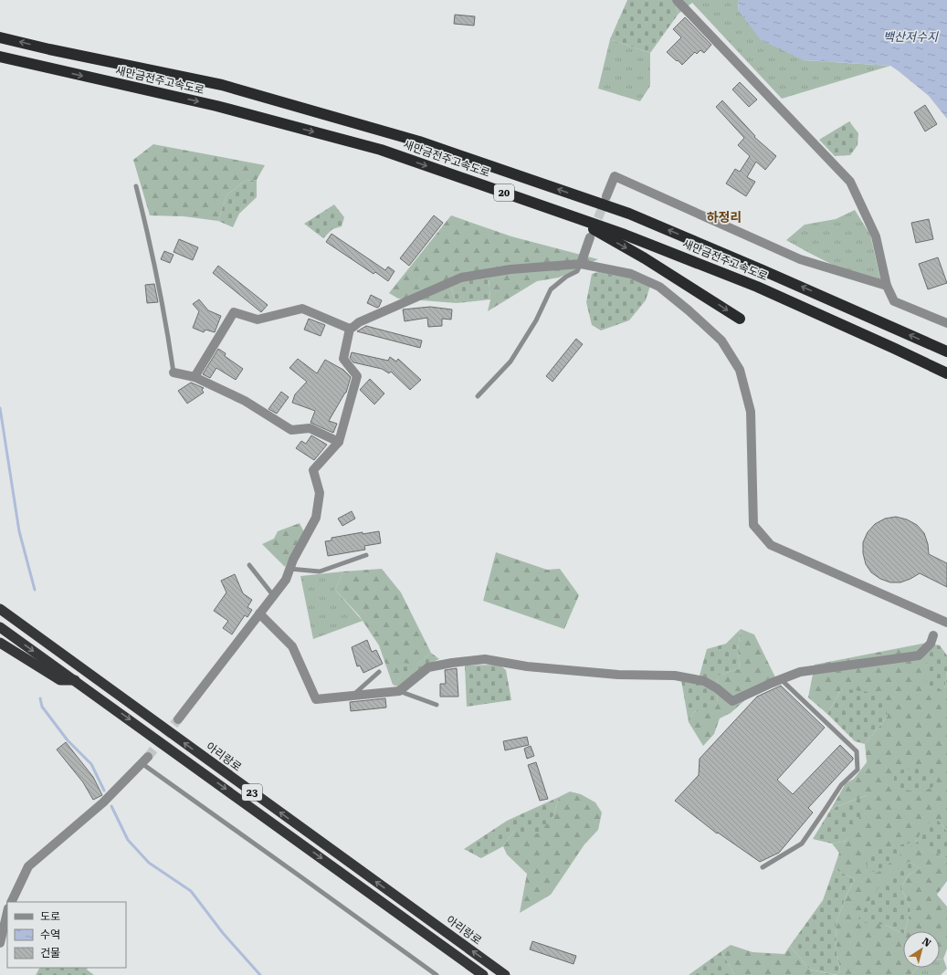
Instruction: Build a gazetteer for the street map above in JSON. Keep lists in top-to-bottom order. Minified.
{"streets":{"highway":["새만금전주고속도로","20","아리랑로","23"]},"districts":["하정리"],"water":["백산저수지"],"legend":["도로","수역","건물"],"north":"top right"}
